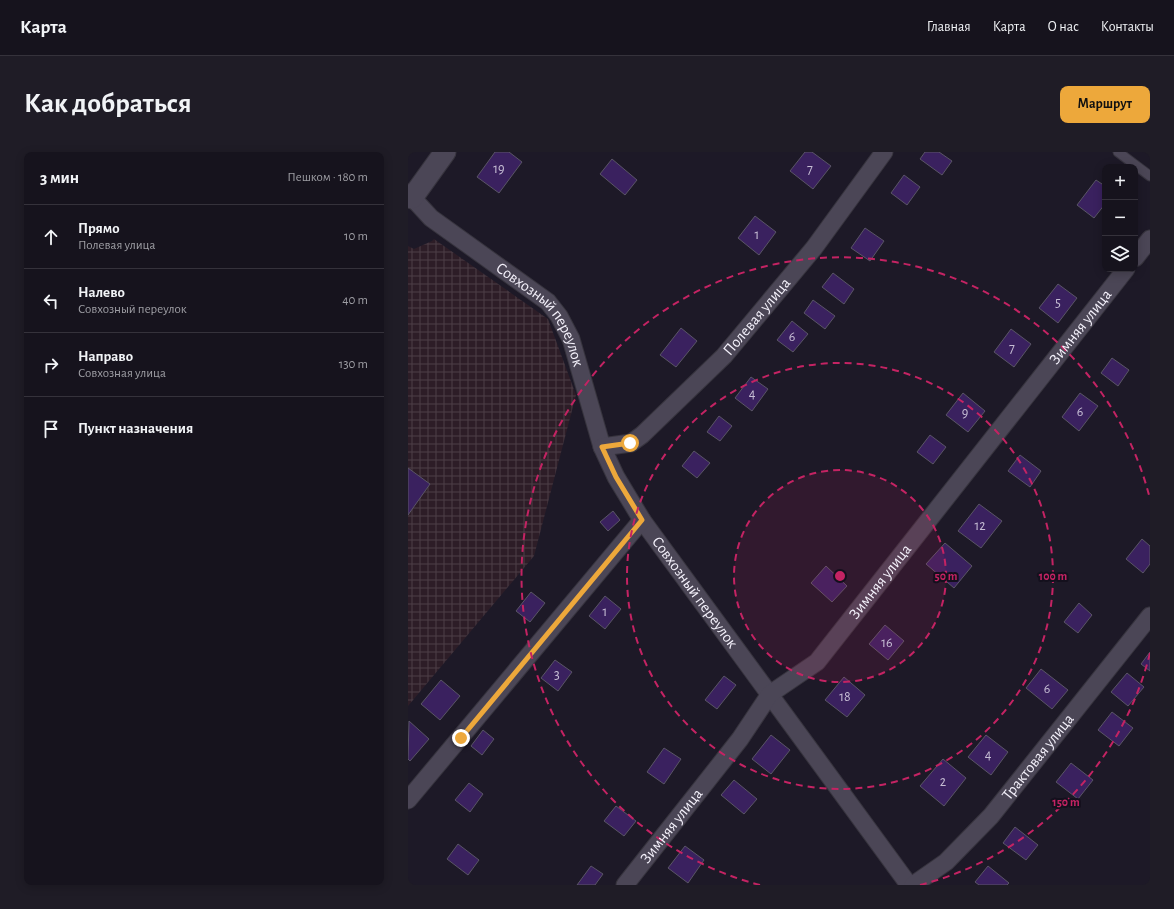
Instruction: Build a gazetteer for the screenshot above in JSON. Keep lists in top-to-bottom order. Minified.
{"streets":{"street":["Полевая улица","Совхозный переулок","Зимняя улица","Трактовая улица"]},"crossings":[["Полевая улица","Совхозный переулок"],["Совхозный переулок","Зимняя улица"]],"house_numbers":["19","7","1","5","6","7","4","6","9","12","1","16","3","6","18","4","2"],"page":{"header":"Карта","nav":["Главная","Карта","О нас","Контакты"],"buttons":"Маршрут","title":"Как добраться","heading":["3 мин","Пешком · 180 m"],"map_buttons":["+","−"],"list":[["Прямо","Полевая улица","10 m"],["Налево","Совхозный переулок","40 m"],["Направо","Совхозная улица","130 m"],"Пункт назначения"]},"rings":["50 m","100 m","150 m"]}
